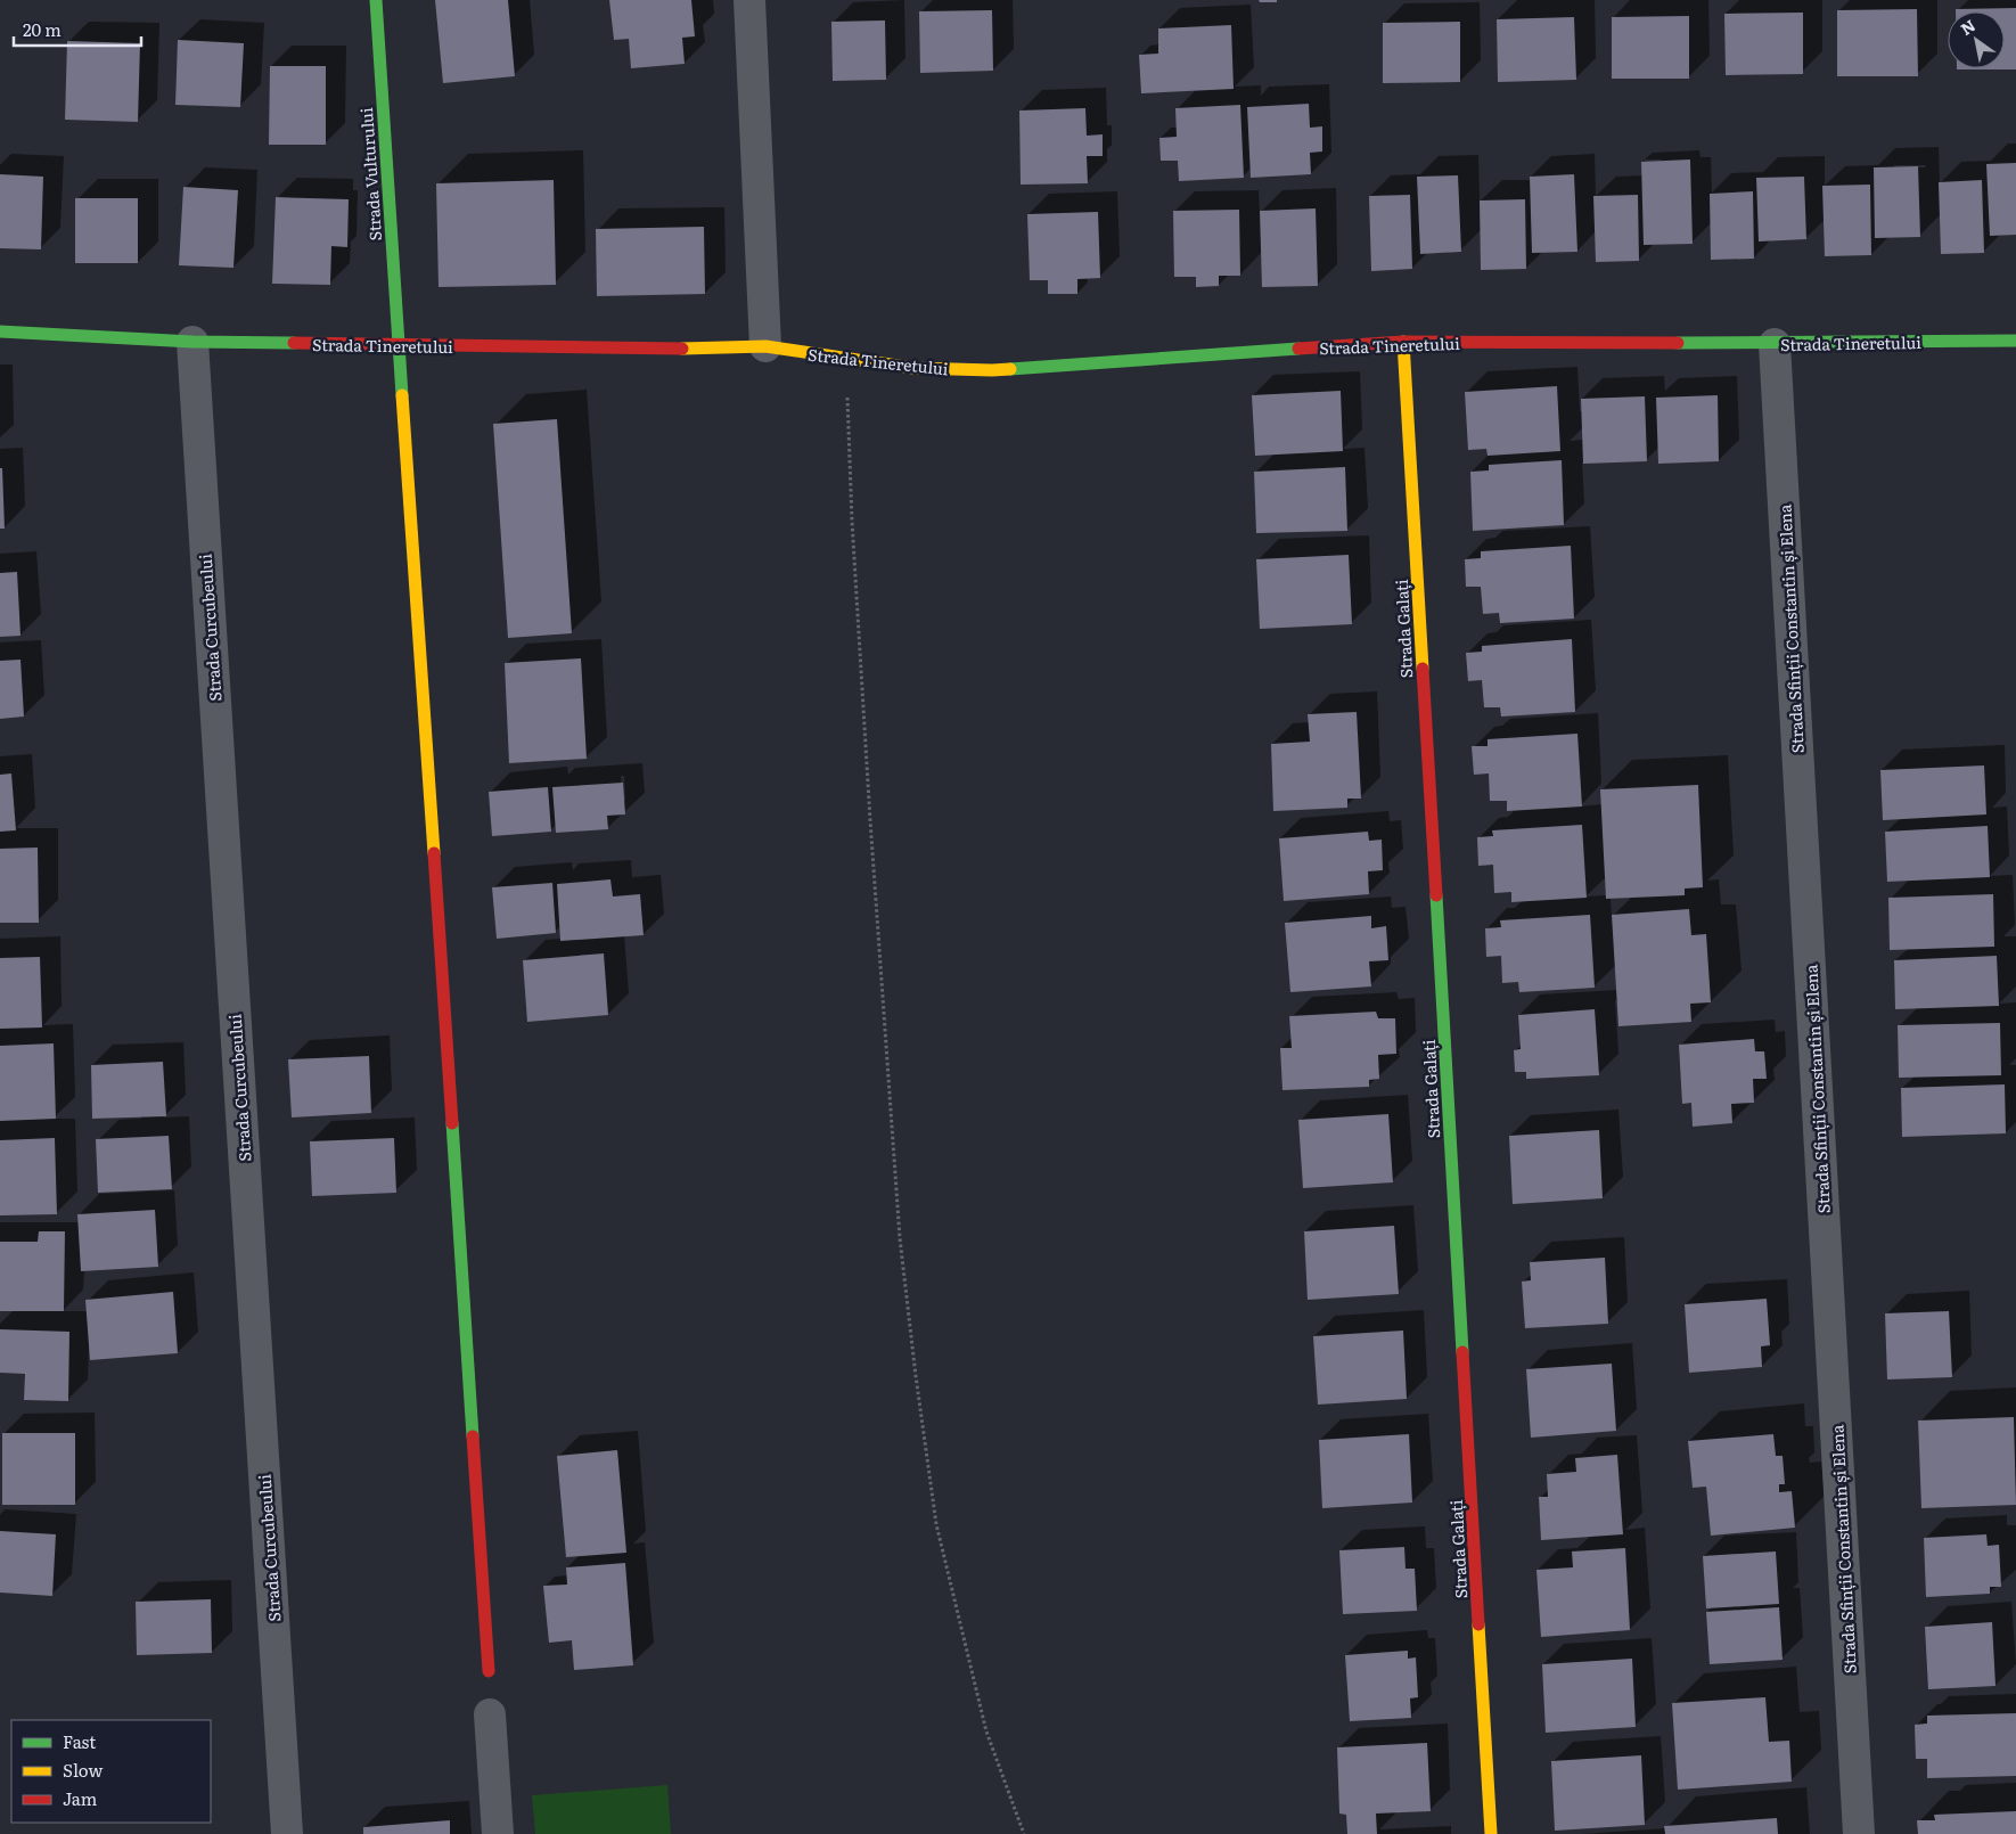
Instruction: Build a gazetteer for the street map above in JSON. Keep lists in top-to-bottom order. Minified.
{"streets":{"street":["Strada Vulturului","Strada Tineretului","Strada Curcubeului","Strada Galați","Strada Sfinții Constantin și Elena"]},"crossings":[["Strada Vulturului","Strada Tineretului"],["Strada Tineretului","Strada Curcubeului"],["Strada Tineretului","Strada Galați"],["Strada Tineretului","Strada Sfinții Constantin și Elena"]],"legend":["Fast","Slow","Jam"],"scale_bar":"20 m","north":"top left"}
